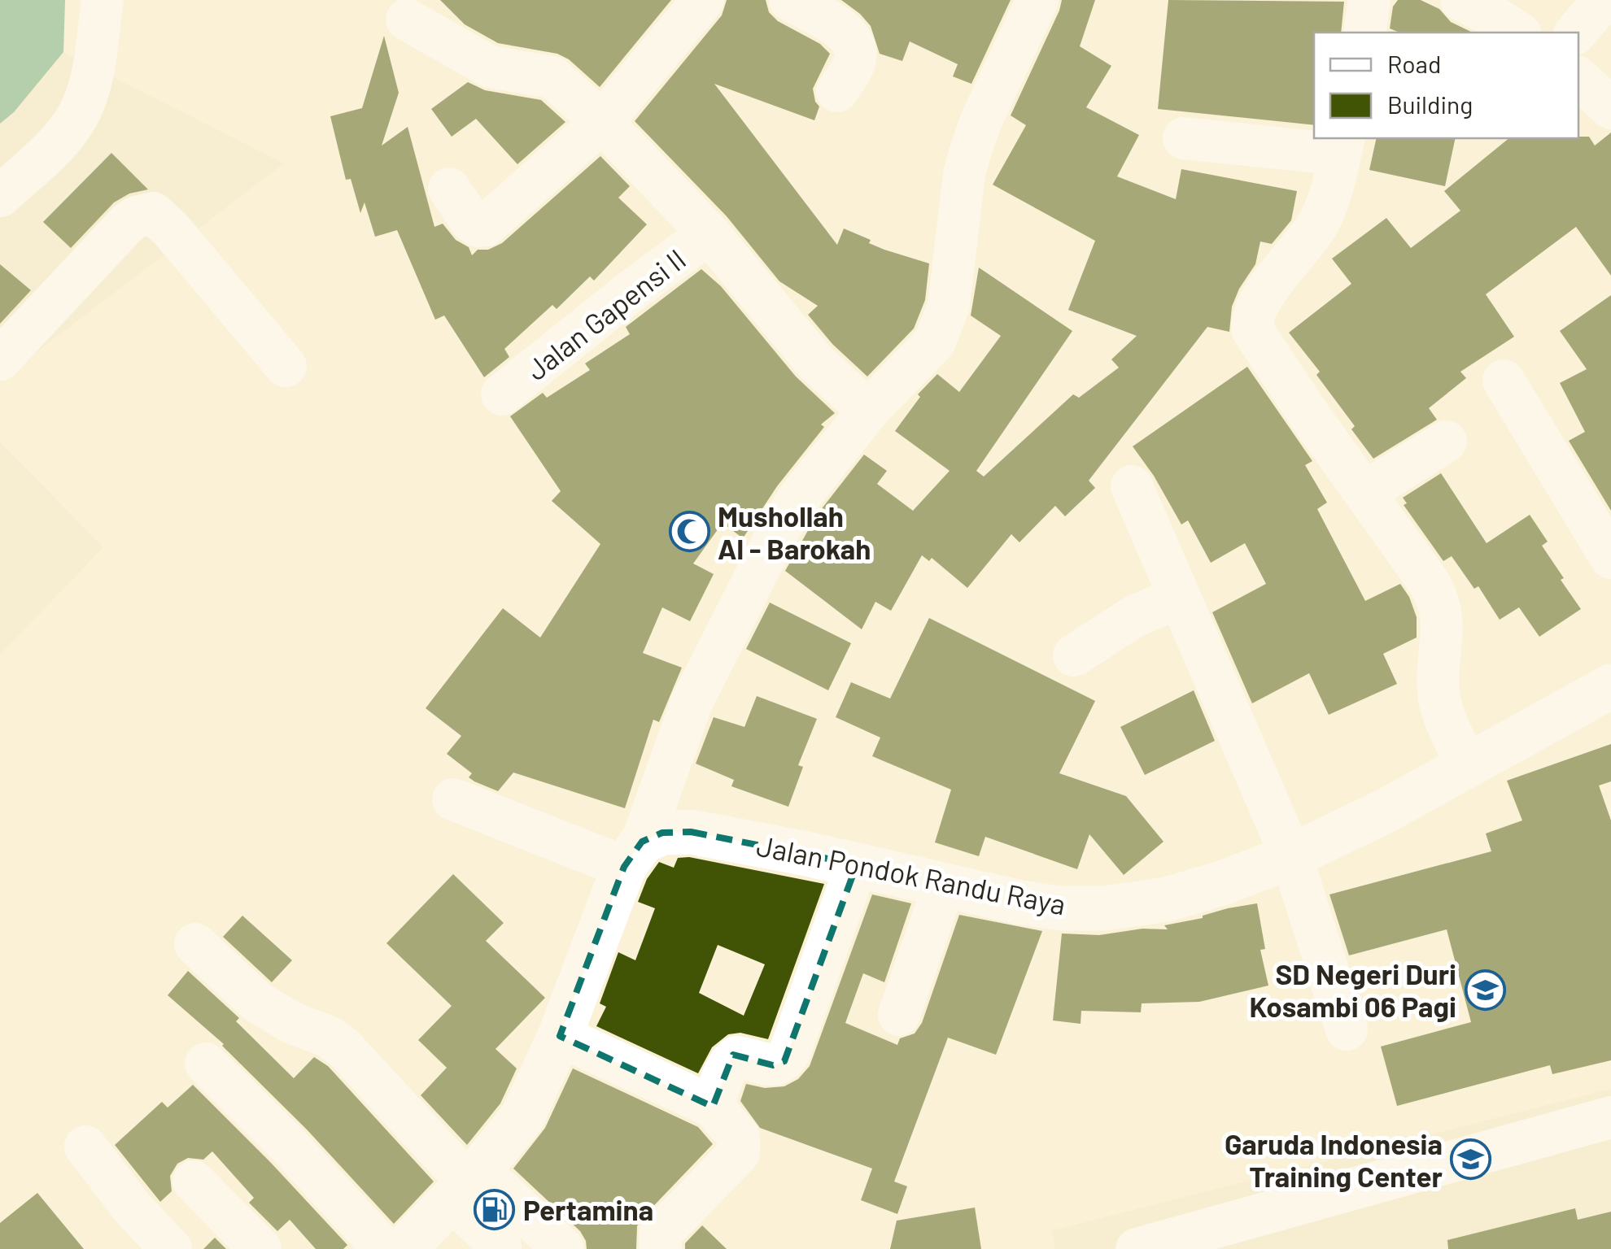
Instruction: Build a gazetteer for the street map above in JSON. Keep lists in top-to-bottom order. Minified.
{"streets":{"main road":["Jalan Pondok Randu Raya"],"street":["Jalan Gapensi II"]},"places":{"mosque":["Mushollah Al - Barokah"],"school or university":["SD Negeri Duri Kosambi 06 Pagi","Garuda Indonesia Training Center"],"fuel station":["Pertamina"]},"legend":["Road","Building"]}
